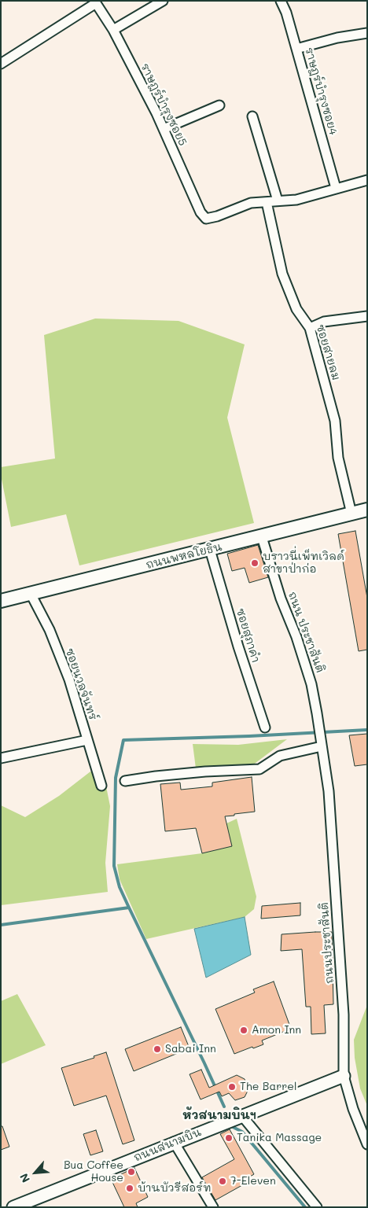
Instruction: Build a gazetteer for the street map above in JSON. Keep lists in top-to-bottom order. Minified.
{"streets":{"main road":["ถนนพหลโยธิน"],"street":["ราษฎร์บำรุงซอย4","ราษฎร์บำรุงซอย5","ซอยสายลม","ถนน ประชาสันติ","ซอยสุภาคำ","ซอยนวลจันทร์","ถนนประชาสันติ","ถนนสนามบิน"]},"crossings":[["ราษฎร์บำรุงซอย5","ซอยสายลม"],["ซอยสายลม","ถนนพหลโยธิน"],["ถนนพหลโยธิน","ถนน ประชาสันติ"],["ถนนพหลโยธิน","ซอยสุภาคำ"],["ถนนพหลโยธิน","ซอยนวลจันทร์"],["ถนน ประชาสันติ","ถนนประชาสันติ"],["ถนนประชาสันติ","ถนนสนามบิน"]],"districts":["หัวสนามบินฯ"],"places":["บราวนี่เพ็ทเวิลด์ สาขาป่าก่อ","Amon Inn","Sabai Inn","The Barrel","Tanika Massage","Bua Coffee House","7-Eleven","บ้านบัวรีสอร์ท"],"north":"bottom left"}
